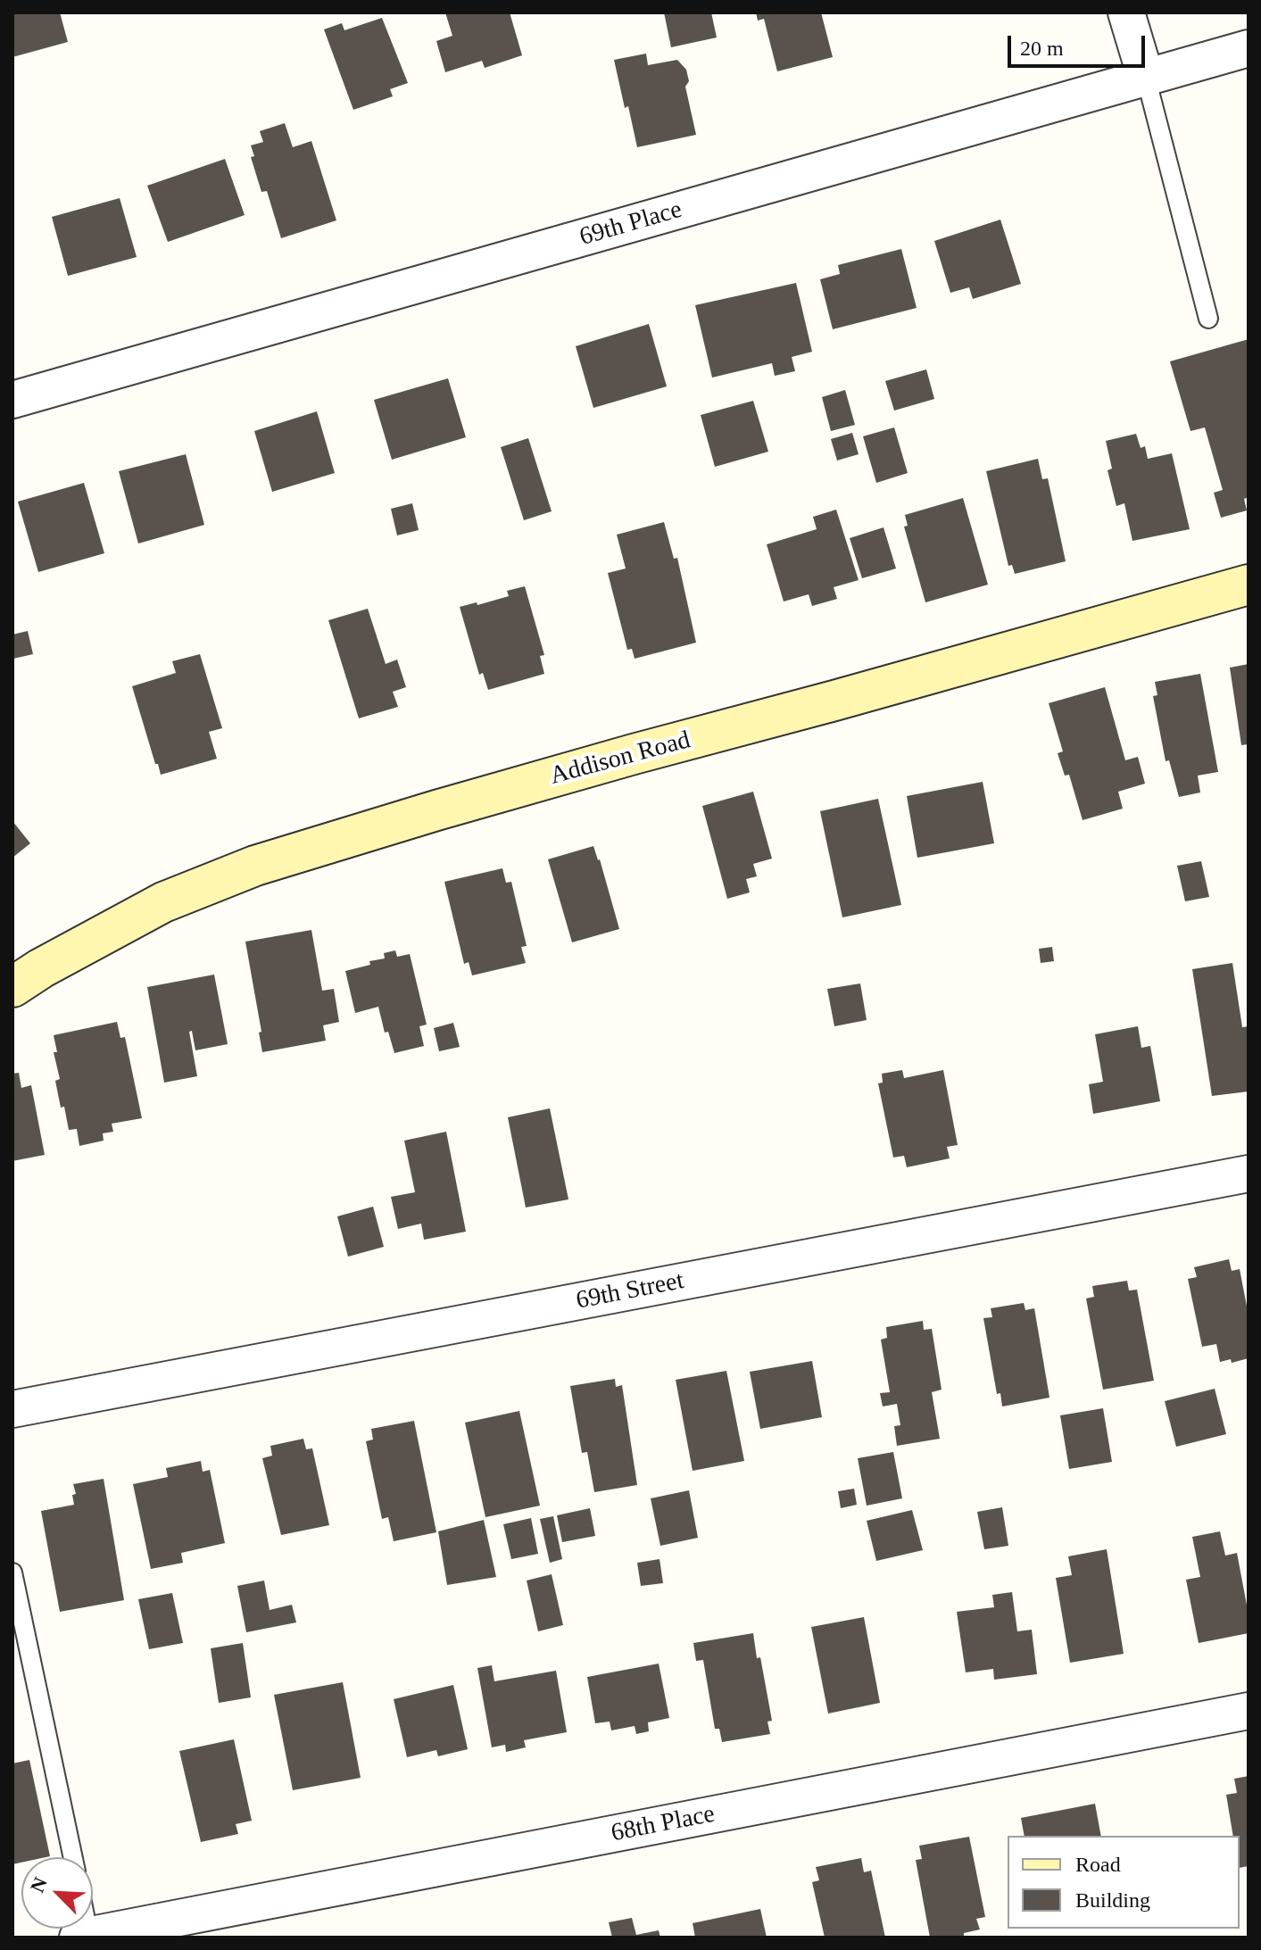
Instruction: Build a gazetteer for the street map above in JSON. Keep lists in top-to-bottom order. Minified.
{"streets":{"main road":["Addison Road"],"street":["69th Place","69th Street","68th Place"]},"legend":["Road","Building"],"scale_bar":"20 m","north":"top left"}
